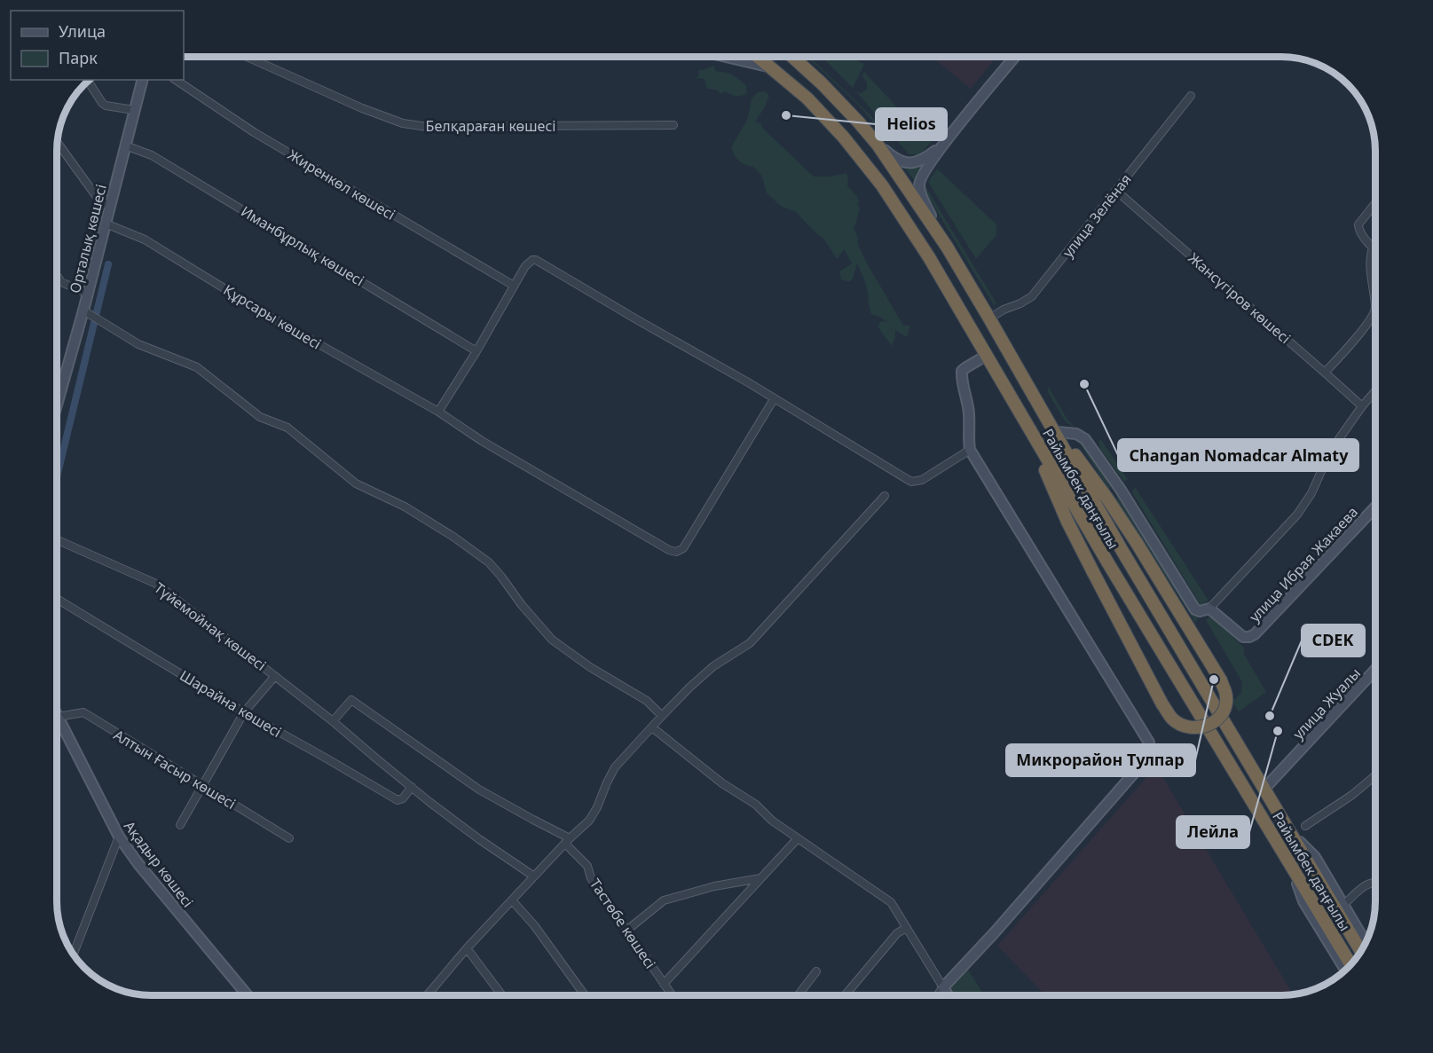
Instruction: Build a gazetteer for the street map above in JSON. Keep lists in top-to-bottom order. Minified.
{"streets":{"highway":["Райымбек даңғылы"],"street":["Белқараған көшесі","Жиренкөл көшесі","улица Зелёная","Орталық көшесі","Иманбұрлық көшесі","Жансүгіров көшесі","Құрсары көшесі","улица Ибрая Жакаева","Түйемойнақ көшесі","Шарайна көшесі","улица Жуалы","Алтын Ғасыр көшесі","Ақадыр көшесі","Тастөбе көшесі"]},"crossings":[["улица Зелёная","Жансүгіров көшесі"],["улица Зелёная","Райымбек даңғылы"],["Орталық көшесі","Иманбұрлық көшесі"],["Орталық көшесі","Құрсары көшесі"],["Райымбек даңғылы","улица Жуалы"],["Түйемойнақ көшесі","Шарайна көшесі"],["Алтын Ғасыр көшесі","Ақадыр көшесі"]],"places":["Helios","Changan Nomadcar Almaty","Микрорайон Тулпар","CDEK","Лейла"],"legend":["Улица","Парк"]}
